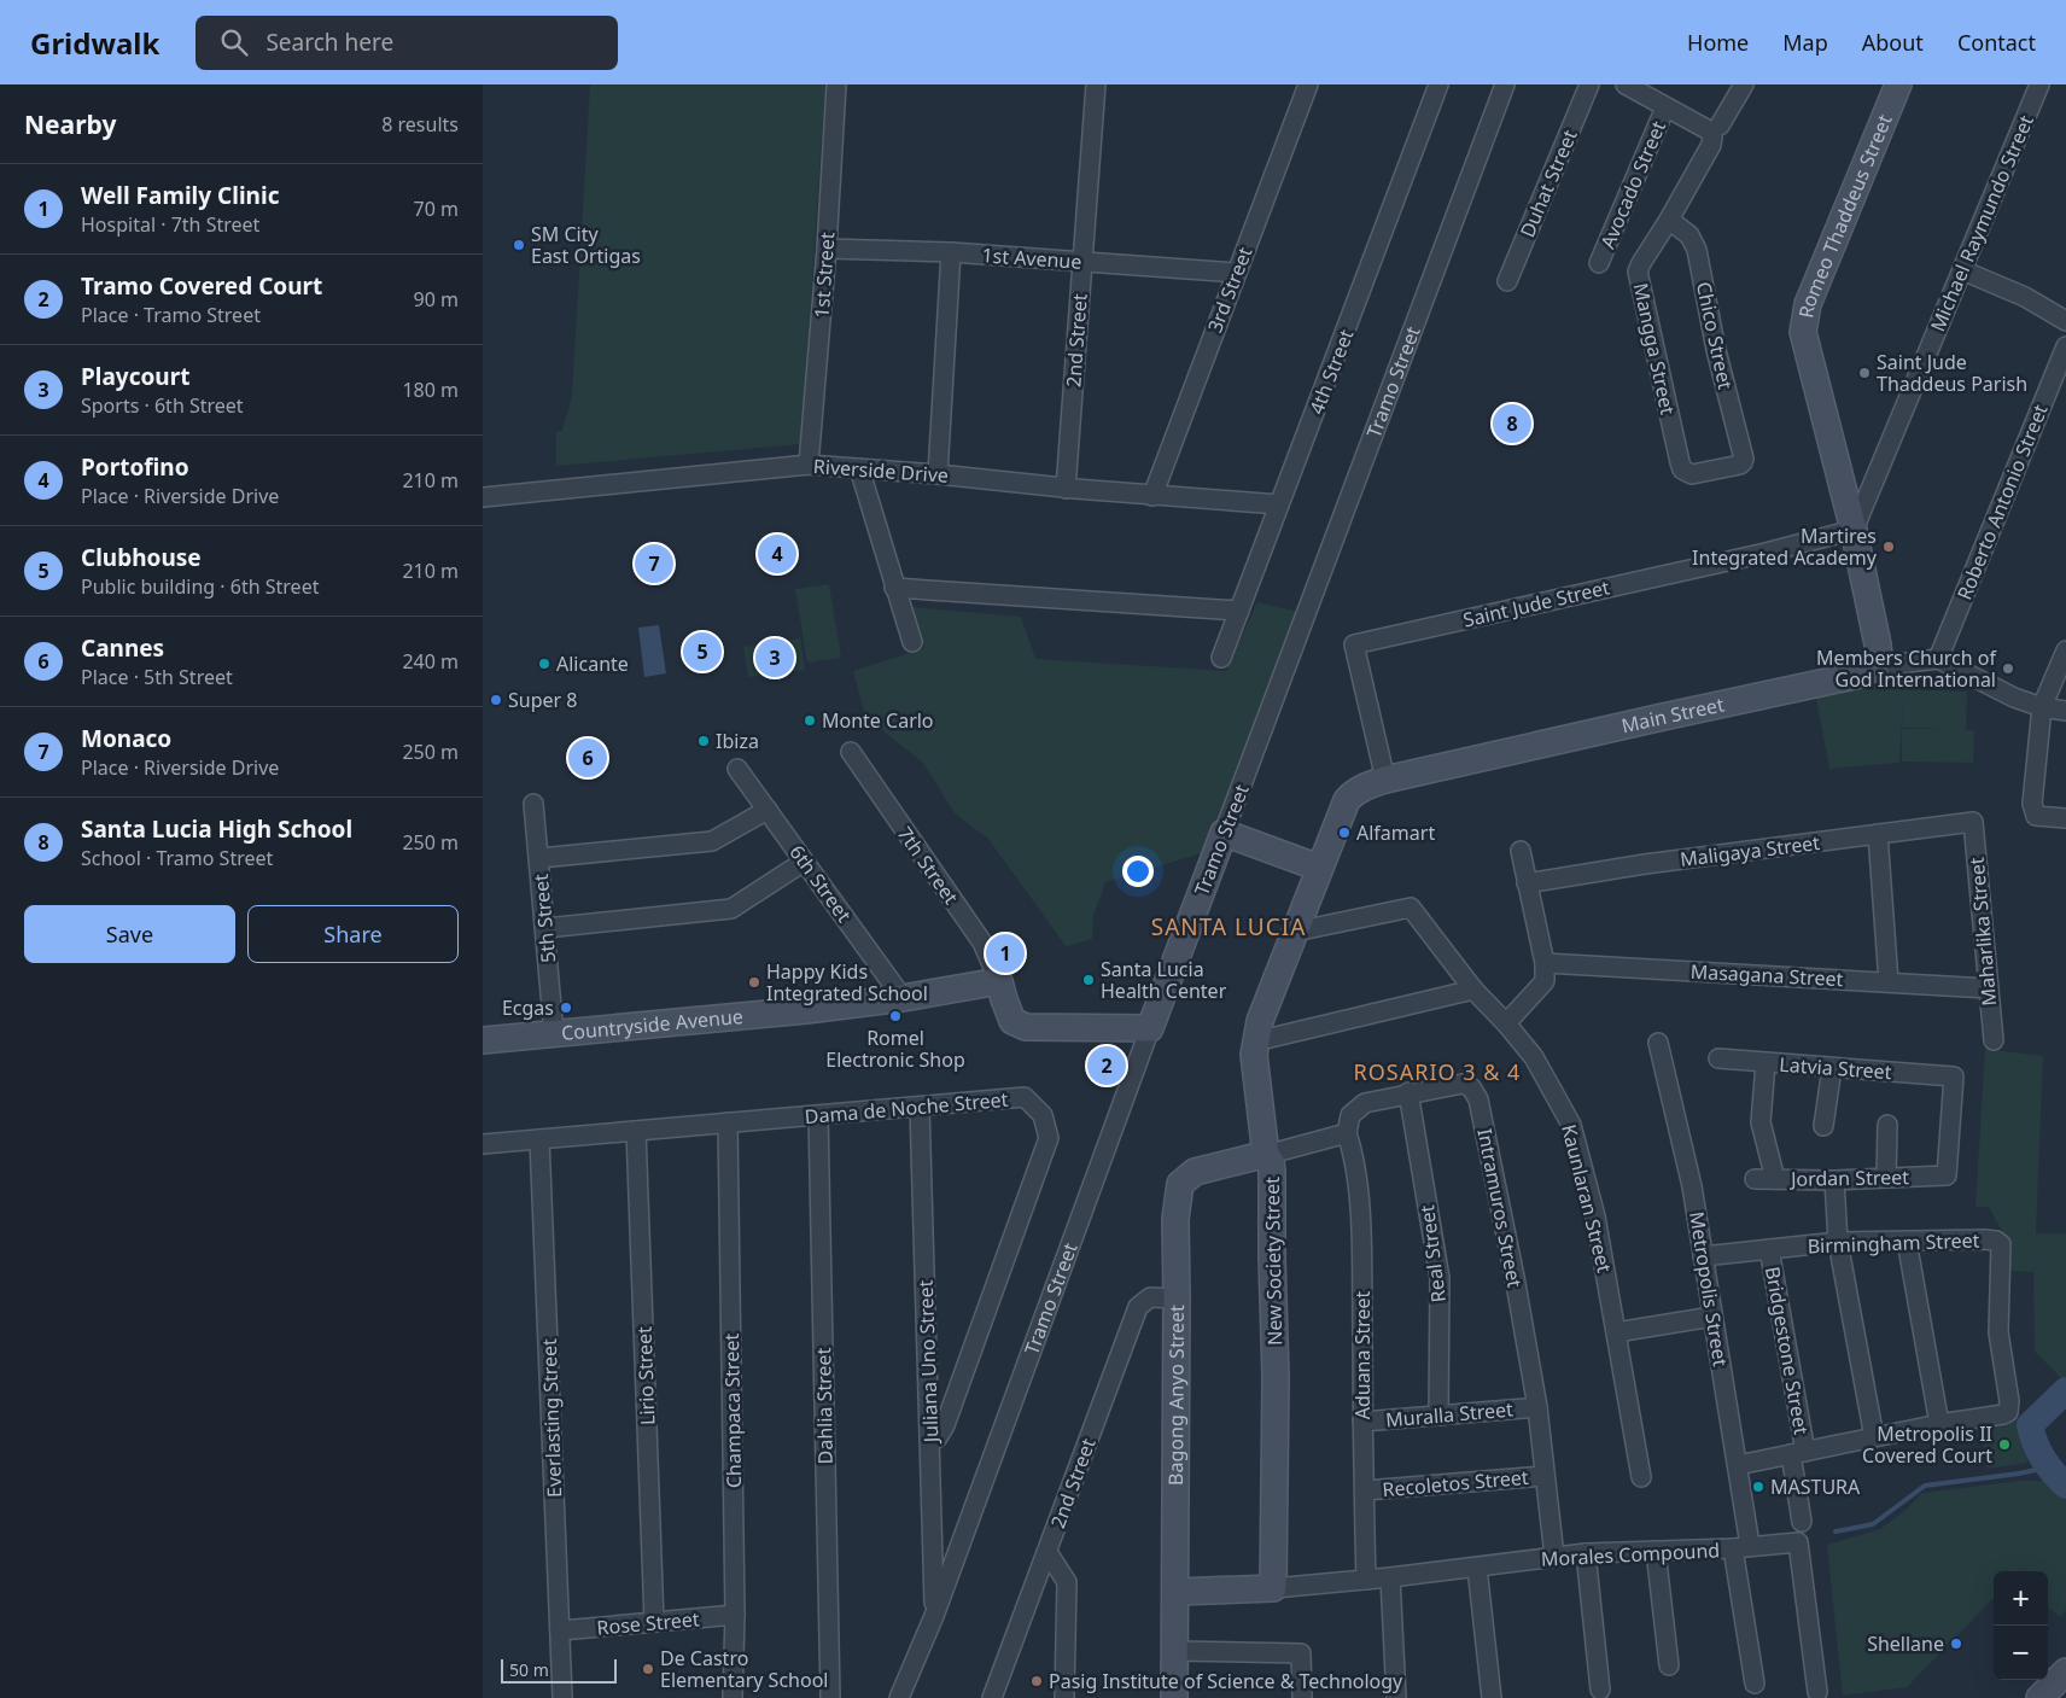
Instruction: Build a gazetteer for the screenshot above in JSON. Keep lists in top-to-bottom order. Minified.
{"streets":{"street":["Duhat Street","Avocado Street","Romeo Thaddeus Street","Michael Raymundo Street","1st Avenue","1st Street","3rd Street","Chico Street","2nd Street","Mangga Street","4th Street","Tramo Street","Riverside Drive","Roberto Antonio Street","Saint Jude Street","Main Street","Maligaya Street","7th Street","6th Street","5th Street","Maharlika Street","Masagana Street","Countryside Avenue","Latvia Street","Dama de Noche Street","Jordan Street","Kaunlaran Street","Intramuros Street","Birmingham Street","Real Street","New Society Street","Metropolis Street","Bridgestone Street","Aduana Street","Juliana Uno Street","Lirio Street","Bagong Anyo Street","Dahlia Street","Champaca Street","Muralla Street","Everlasting Street","Recoletos Street","Morales Compound","Rose Street"]},"crossings":[["Avocado Street","Mangga Street"],["Romeo Thaddeus Street","Michael Raymundo Street"],["Romeo Thaddeus Street","Saint Jude Street"],["Romeo Thaddeus Street","Main Street"],["Michael Raymundo Street","Saint Jude Street"],["1st Avenue","1st Street"],["1st Avenue","3rd Street"],["1st Avenue","2nd Street"],["1st Street","Riverside Drive"],["3rd Street","Riverside Drive"],["Chico Street","Mangga Street"],["2nd Street","Riverside Drive"],["2nd Street","Bagong Anyo Street"],["4th Street","Riverside Drive"],["Tramo Street","Juliana Uno Street"],["Roberto Antonio Street","Main Street"],["Saint Jude Street","Main Street"],["Main Street","New Society Street"],["Maligaya Street","Maharlika Street"],["7th Street","Countryside Avenue"],["6th Street","Countryside Avenue"],["5th Street","Countryside Avenue"],["Maharlika Street","Masagana Street"],["Latvia Street","Jordan Street"],["Dama de Noche Street","Juliana Uno Street"],["Dama de Noche Street","Lirio Street"],["Dama de Noche Street","Dahlia Street"],["Dama de Noche Street","Champaca Street"],["Dama de Noche Street","Everlasting Street"],["Kaunlaran Street","New Society Street"],["Intramuros Street","Real Street"],["Intramuros Street","Aduana Street"],["Intramuros Street","Muralla Street"],["Intramuros Street","Recoletos Street"],["Intramuros Street","Morales Compound"],["Birmingham Street","Metropolis Street"],["Birmingham Street","Bridgestone Street"],["Real Street","Muralla Street"],["New Society Street","Bagong Anyo Street"],["New Society Street","Morales Compound"],["Aduana Street","Muralla Street"],["Aduana Street","Recoletos Street"],["Aduana Street","Morales Compound"],["Lirio Street","Rose Street"],["Champaca Street","Rose Street"],["Everlasting Street","Rose Street"]],"districts":["SANTA LUCIA","ROSARIO 3 & 4"],"places":["SM City East Ortigas","Saint Jude Thaddeus Parish","Martires Integrated Academy","Alicante","Members Church of God International","Super 8","Monte Carlo","Ibiza","Alfamart","Santa Lucia Health Center","Happy Kids Integrated School","Ecgas","Romel Electronic Shop","Metropolis II Covered Court","MASTURA","Shellane","De Castro Elementary School","Pasig Institute of Science & Technology"],"scale_bar":"50 m","page":{"header":"Gridwalk","search":"Search here","nav":["Home","Map","About","Contact"],"heading":["Nearby","8 results"],"list":[{"mark":"1","name":"Well Family Clinic","note":"Hospital · 7th Street","value":"70 m"},{"mark":"2","name":"Tramo Covered Court","note":"Place · Tramo Street","value":"90 m"},{"mark":"3","name":"Playcourt","note":"Sports · 6th Street","value":"180 m"},{"mark":"4","name":"Portofino","note":"Place · Riverside Drive","value":"210 m"},{"mark":"5","name":"Clubhouse","note":"Public building · 6th Street","value":"210 m"},{"mark":"6","name":"Cannes","note":"Place · 5th Street","value":"240 m"},{"mark":"7","name":"Monaco","note":"Place · Riverside Drive","value":"250 m"},{"mark":"8","name":"Santa Lucia High School","note":"School · Tramo Street","value":"250 m"}],"pins":["8","4","7","5","3","6","1","2"],"buttons":["Save","Share"],"map_buttons":["+","−"],"scale":"50 m"}}
